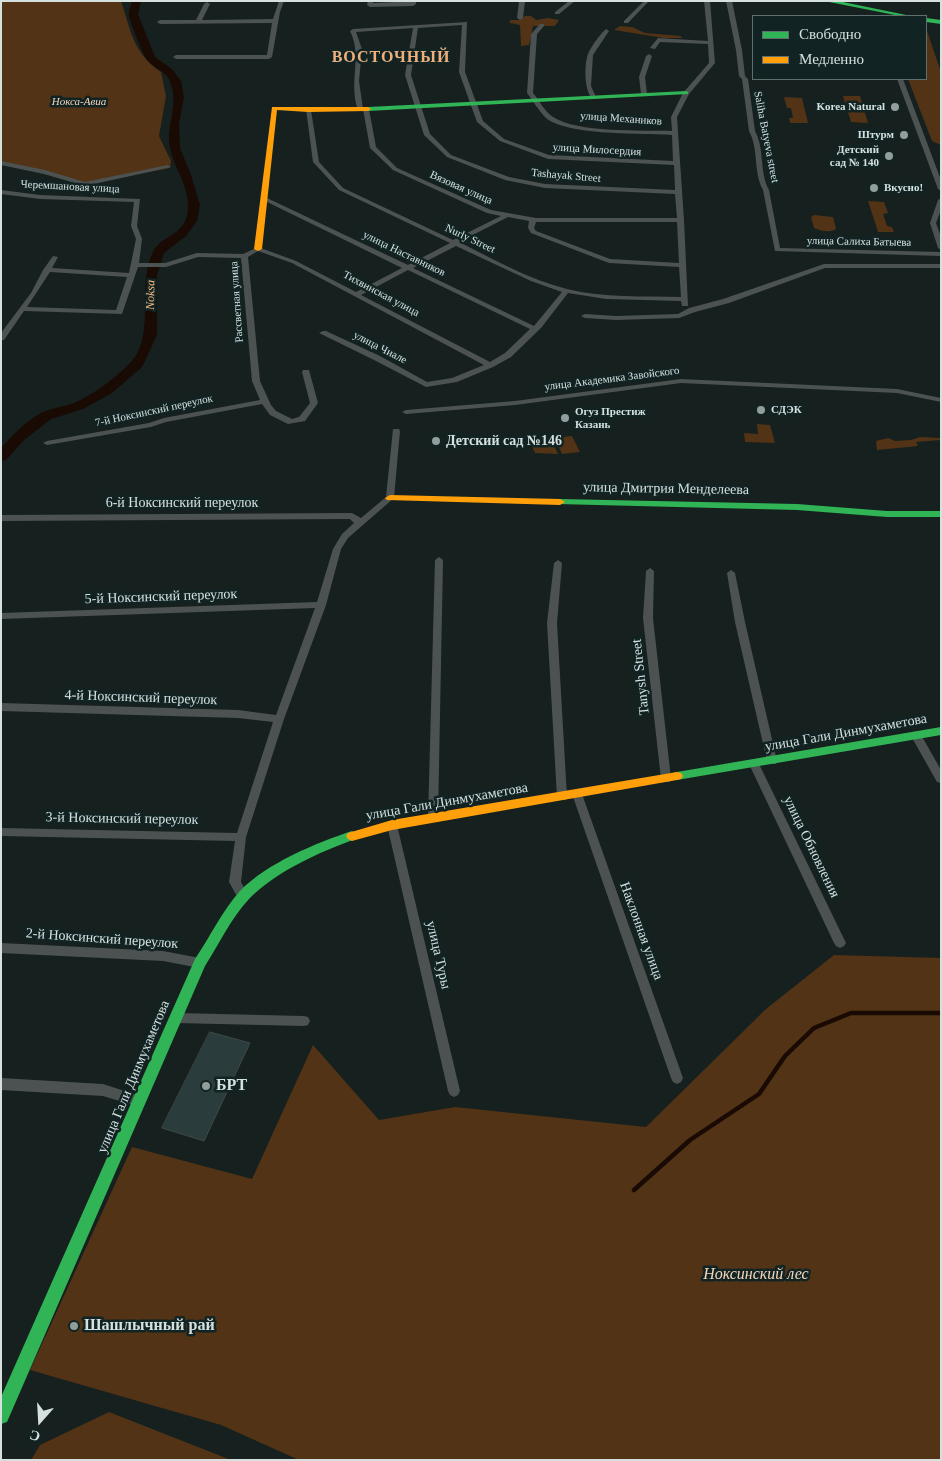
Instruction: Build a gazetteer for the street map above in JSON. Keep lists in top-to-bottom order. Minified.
{"streets":{"street":["улица Механиков","Saliha Batyeva street","улица Милосердия","Tashayak Street","Черемшановая улица","Вязовая улица","Nurly Street","улица Наставников","Тихвинская улица","Рассветная улица","улица Чиале","улица Академика Завойского","7-й Ноксинский переулок","улица Дмитрия Менделеева","6-й Ноксинский переулок","5-й Ноксинский переулок","Tanysh Street","4-й Ноксинский переулок","улица Гали Динмухаметова","3-й Ноксинский переулок","улица Обновления","Наклонная улица","2-й Ноксинский переулок","улица Туры"]},"crossings":[["улица Милосердия","Tashayak Street"],["улица Милосердия","Вязовая улица"],["Tashayak Street","Вязовая улица"],["Nurly Street","Рассветная улица"],["улица Наставников","Рассветная улица"],["Тихвинская улица","Рассветная улица"],["Тихвинская улица","улица Чиале"],["Рассветная улица","7-й Ноксинский переулок"],["Tanysh Street","улица Гали Динмухаметова"],["улица Гали Динмухаметова","улица Обновления"],["улица Гали Динмухаметова","Наклонная улица"],["улица Гали Динмухаметова","2-й Ноксинский переулок"],["улица Гали Динмухаметова","улица Туры"]],"districts":["ВОСТОЧНЫЙ"],"water":["Noksa"],"parks":["Нокса-Авиа","Ноксинский лес"],"places":["Korea Natural","Штурм","Детский сад № 140","Вкусно!","СДЭК","Огуз Престиж Казань","Детский сад №146","БРТ","Шашлычный рай"],"legend":["Свободно","Медленно"],"north":"bottom"}
